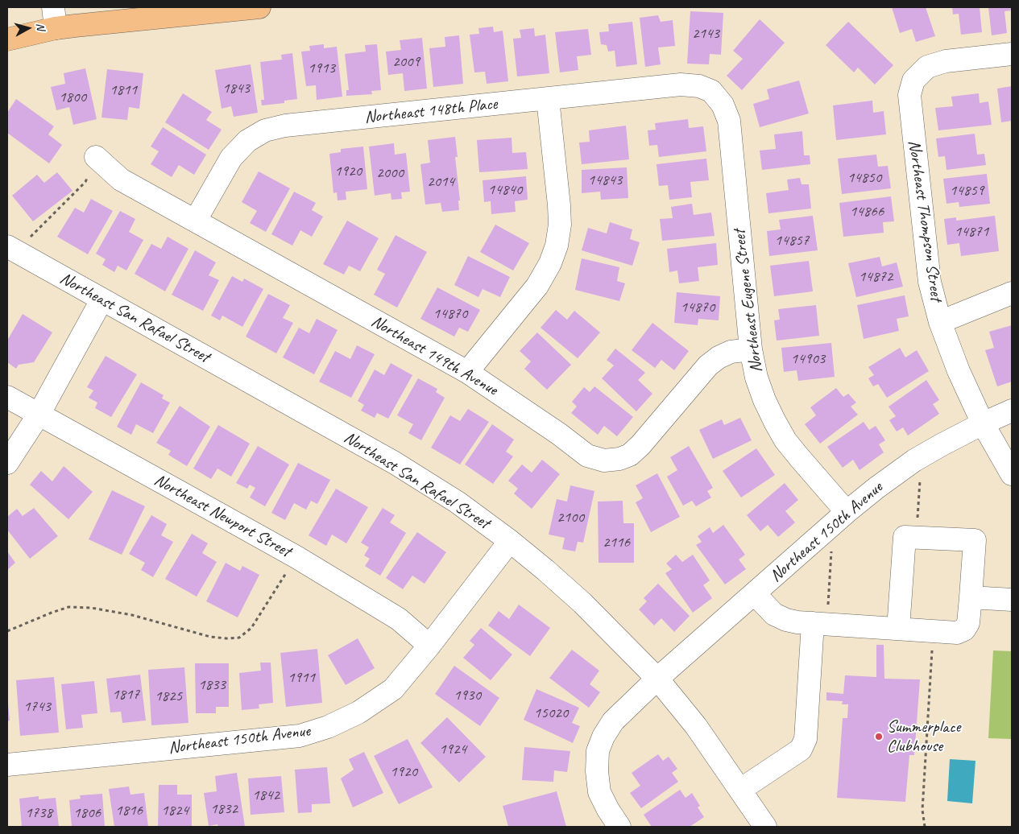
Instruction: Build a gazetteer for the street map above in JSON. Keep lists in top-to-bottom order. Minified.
{"streets":{"street":["Northeast 148th Place","Northeast Thompson Street","Northeast Eugene Street","Northeast San Rafael Street","Northeast 149th Avenue","Northeast Newport Street","Northeast 150th Avenue"]},"crossings":[["Northeast 148th Place","Northeast Eugene Street"],["Northeast 148th Place","Northeast 149th Avenue"],["Northeast Thompson Street","Northeast 150th Avenue"],["Northeast Eugene Street","Northeast 149th Avenue"],["Northeast Eugene Street","Northeast 150th Avenue"],["Northeast San Rafael Street","Northeast 150th Avenue"],["Northeast Newport Street","Northeast 150th Avenue"]],"places":["Summerplace Clubhouse"],"house_numbers":["2143","2009","1913","1843","1811","1800","1920","2000","14850","14843","2014","14840","14859","14866","14871","14857","14872","14870","14870","14903","2100","2116","1911","1833","1817","1930","1825","1743","15020","1924","1920","1842","1832","1816","1824","1738","1806"],"north":"right"}
